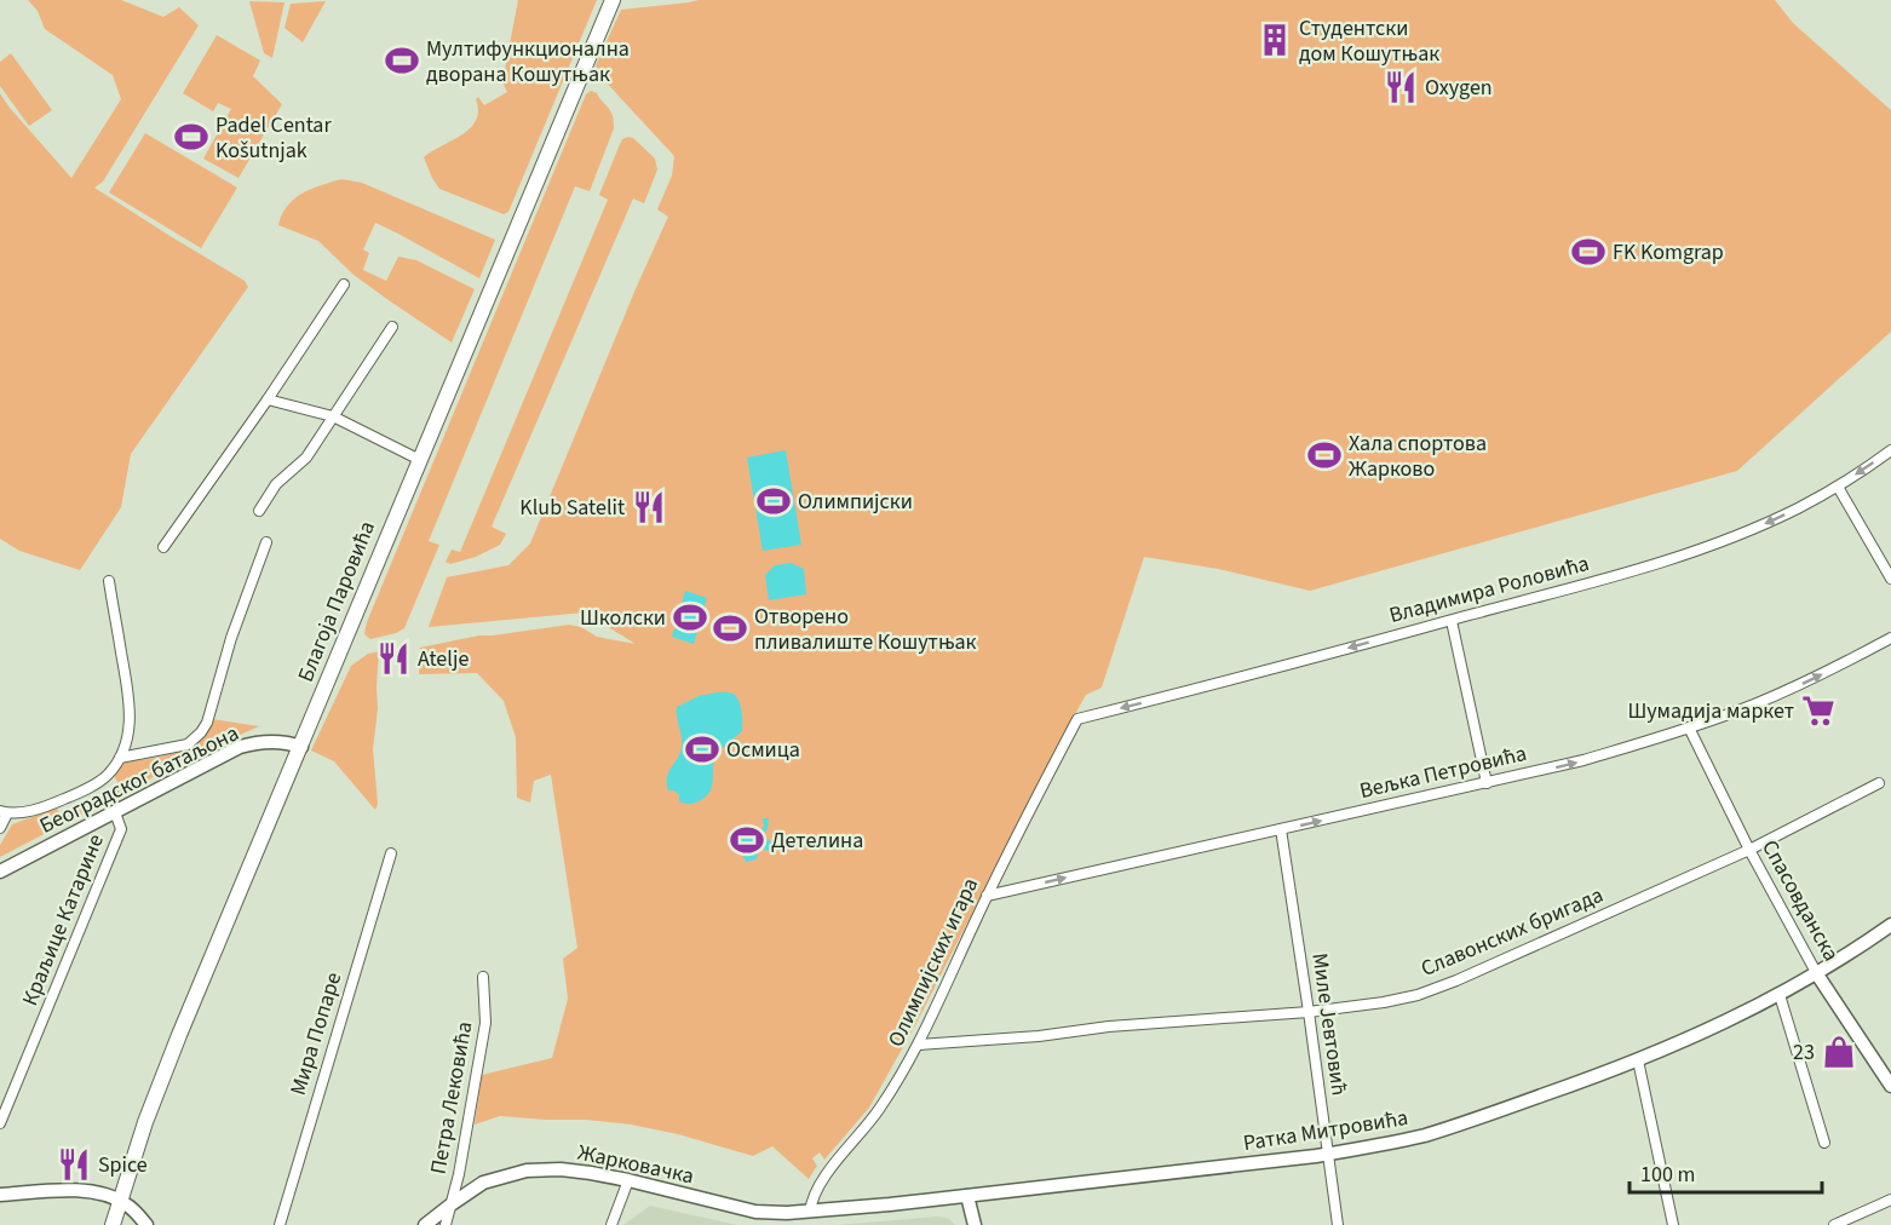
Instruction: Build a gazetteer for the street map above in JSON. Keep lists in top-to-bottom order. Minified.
{"streets":{"main road":["Благоја Паровића"],"street":["Владимира Роловића","Вељка Петровића","Београдског батаљона","Спасовданска","Краљице Катарине","Славонских бригада","Олимпијских игара","Миле Јевтовић","Мира Попаре","Петра Лековића","Ратка Митровића","Жарковачка"]},"crossings":[["Владимира Роловића","Олимпијских игара"],["Благоја Паровића","Београдског батаљона"],["Вељка Петровића","Спасовданска"],["Вељка Петровића","Олимпијских игара"],["Вељка Петровића","Миле Јевтовић"],["Београдског батаљона","Краљице Катарине"],["Спасовданска","Славонских бригада"],["Спасовданска","Ратка Митровића"],["Славонских бригада","Олимпијских игара"],["Славонских бригада","Миле Јевтовић"],["Олимпијских игара","Ратка Митровића"],["Олимпијских игара","Жарковачка"],["Миле Јевтовић","Ратка Митровића"],["Петра Лековића","Жарковачка"],["Ратка Митровића","Жарковачка"]],"one_way":["Владимира Роловића","Вељка Петровића"],"places":{"building":["Студентски дом Кошутњак"],"sports":["Мултифункционална дворана Кошутњак","Padel Centar Košutnjak","FK Komgrap","Хала спортова Жарково","Олимпијски","Школски","Отворено пливалиште Кошутњак","Осмица","Детелина"],"restaurant":["Oxygen","Klub Satelit","Atelje","Spice"],"supermarket":["Шумадија маркет"],"shop":["23"]},"scale_bar":"100 m"}
